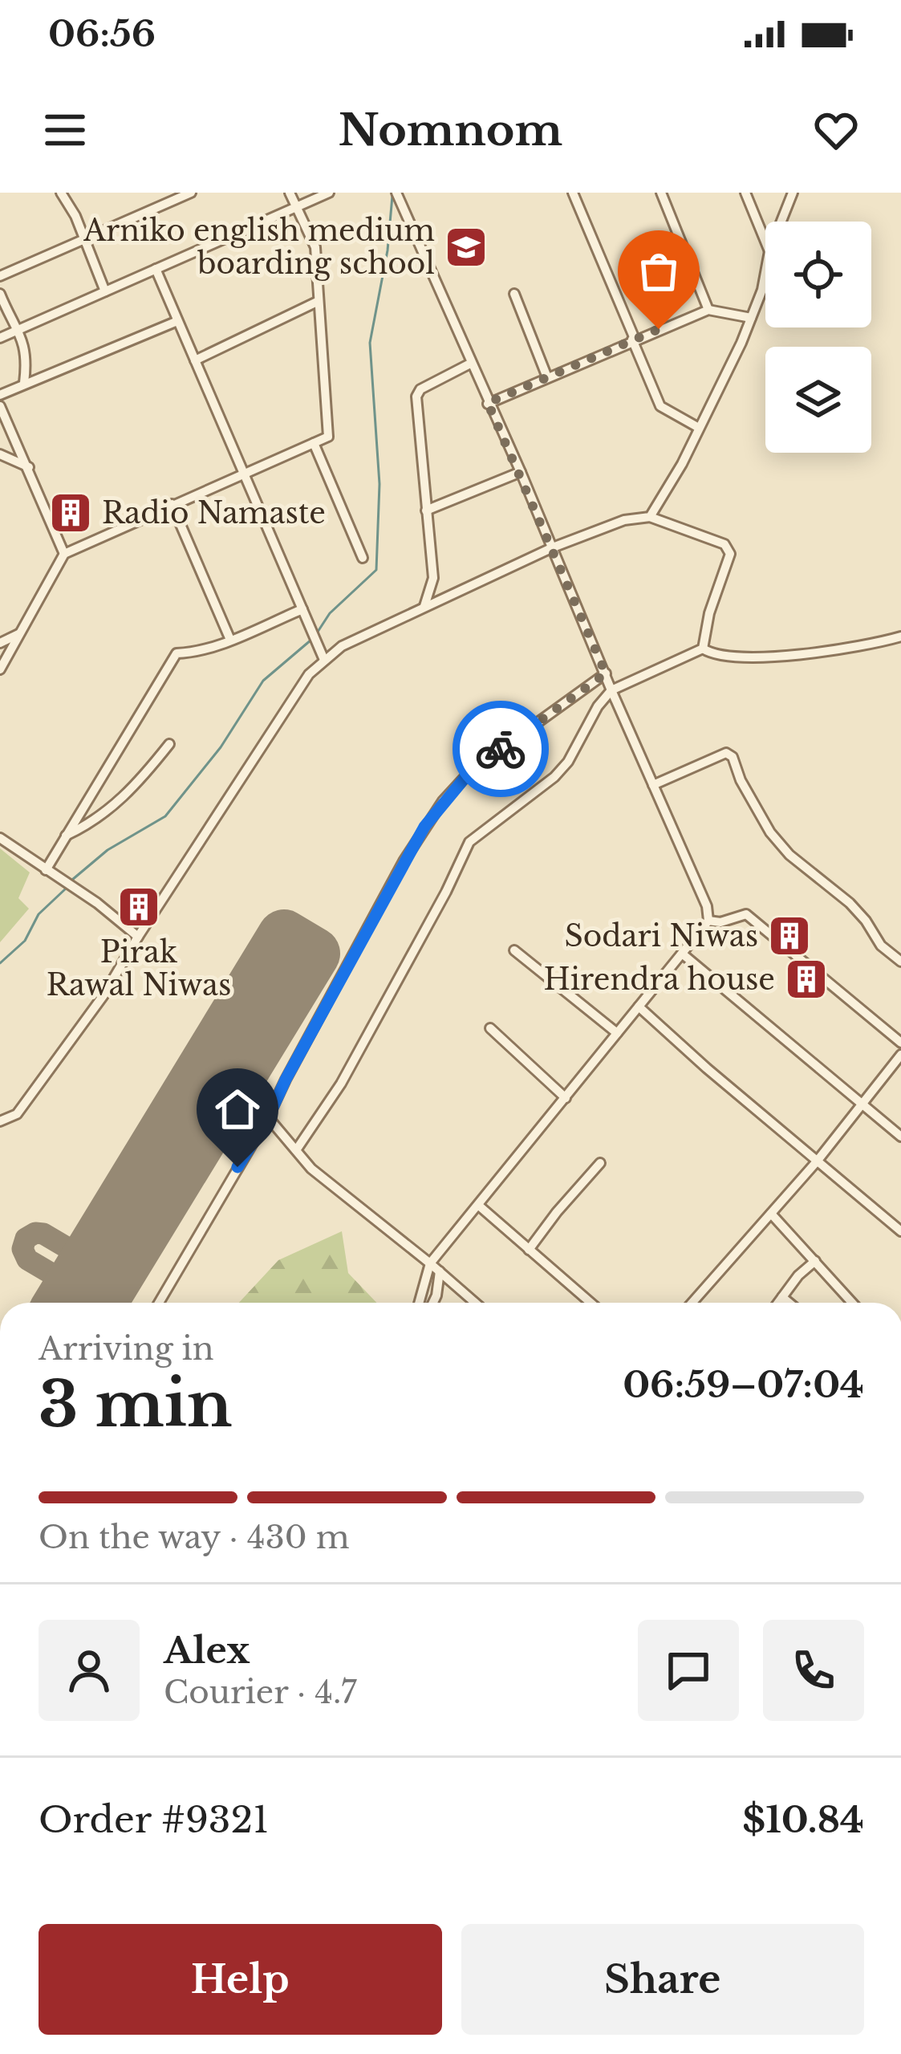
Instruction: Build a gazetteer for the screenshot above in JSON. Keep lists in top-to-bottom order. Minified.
{"places":{"school or university":["Arniko english medium boarding school"],"building":["Radio Namaste","Pirak Rawal Niwas","Sodari Niwas","Hirendra house"]},"page":{"status":"06:56","header":"Nomnom","heading":["3 min","Arriving in","06:59–07:04"],"panel":["Alex","Courier · 4.7","Order #9321","$10.84"],"bar":"On the way · 430 m","buttons":["Help","Share"]}}
